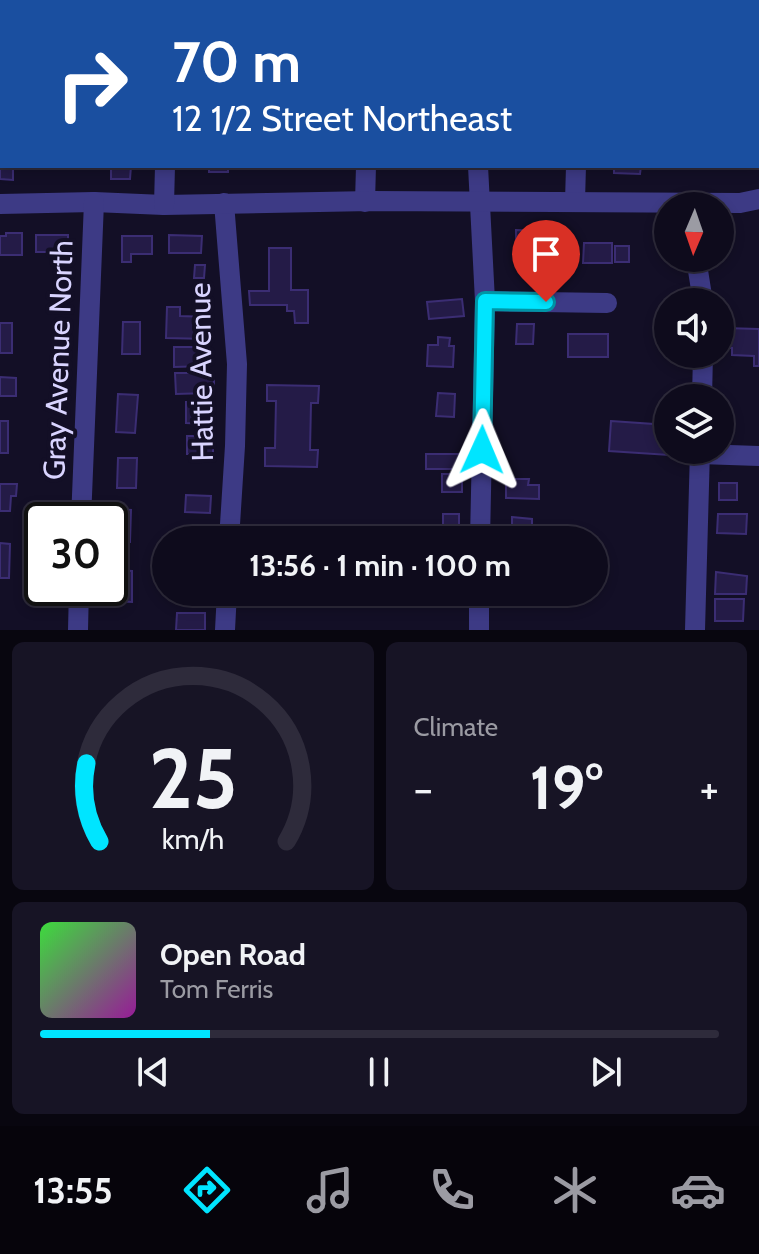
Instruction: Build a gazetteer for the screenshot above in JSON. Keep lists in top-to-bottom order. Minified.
{"streets":{"street":["Gray Avenue North","Hattie Avenue"]},"north":"bottom","page":{"turn":["70 m","12 1/2 Street Northeast"],"limit":"30","trip":"13:56 · 1 min · 100 m","tile":"Climate","heat":["−","19°","+"],"song":["Open Road","Tom Ferris"],"tabs":"13:55","gauge":["25","km/h"]}}
